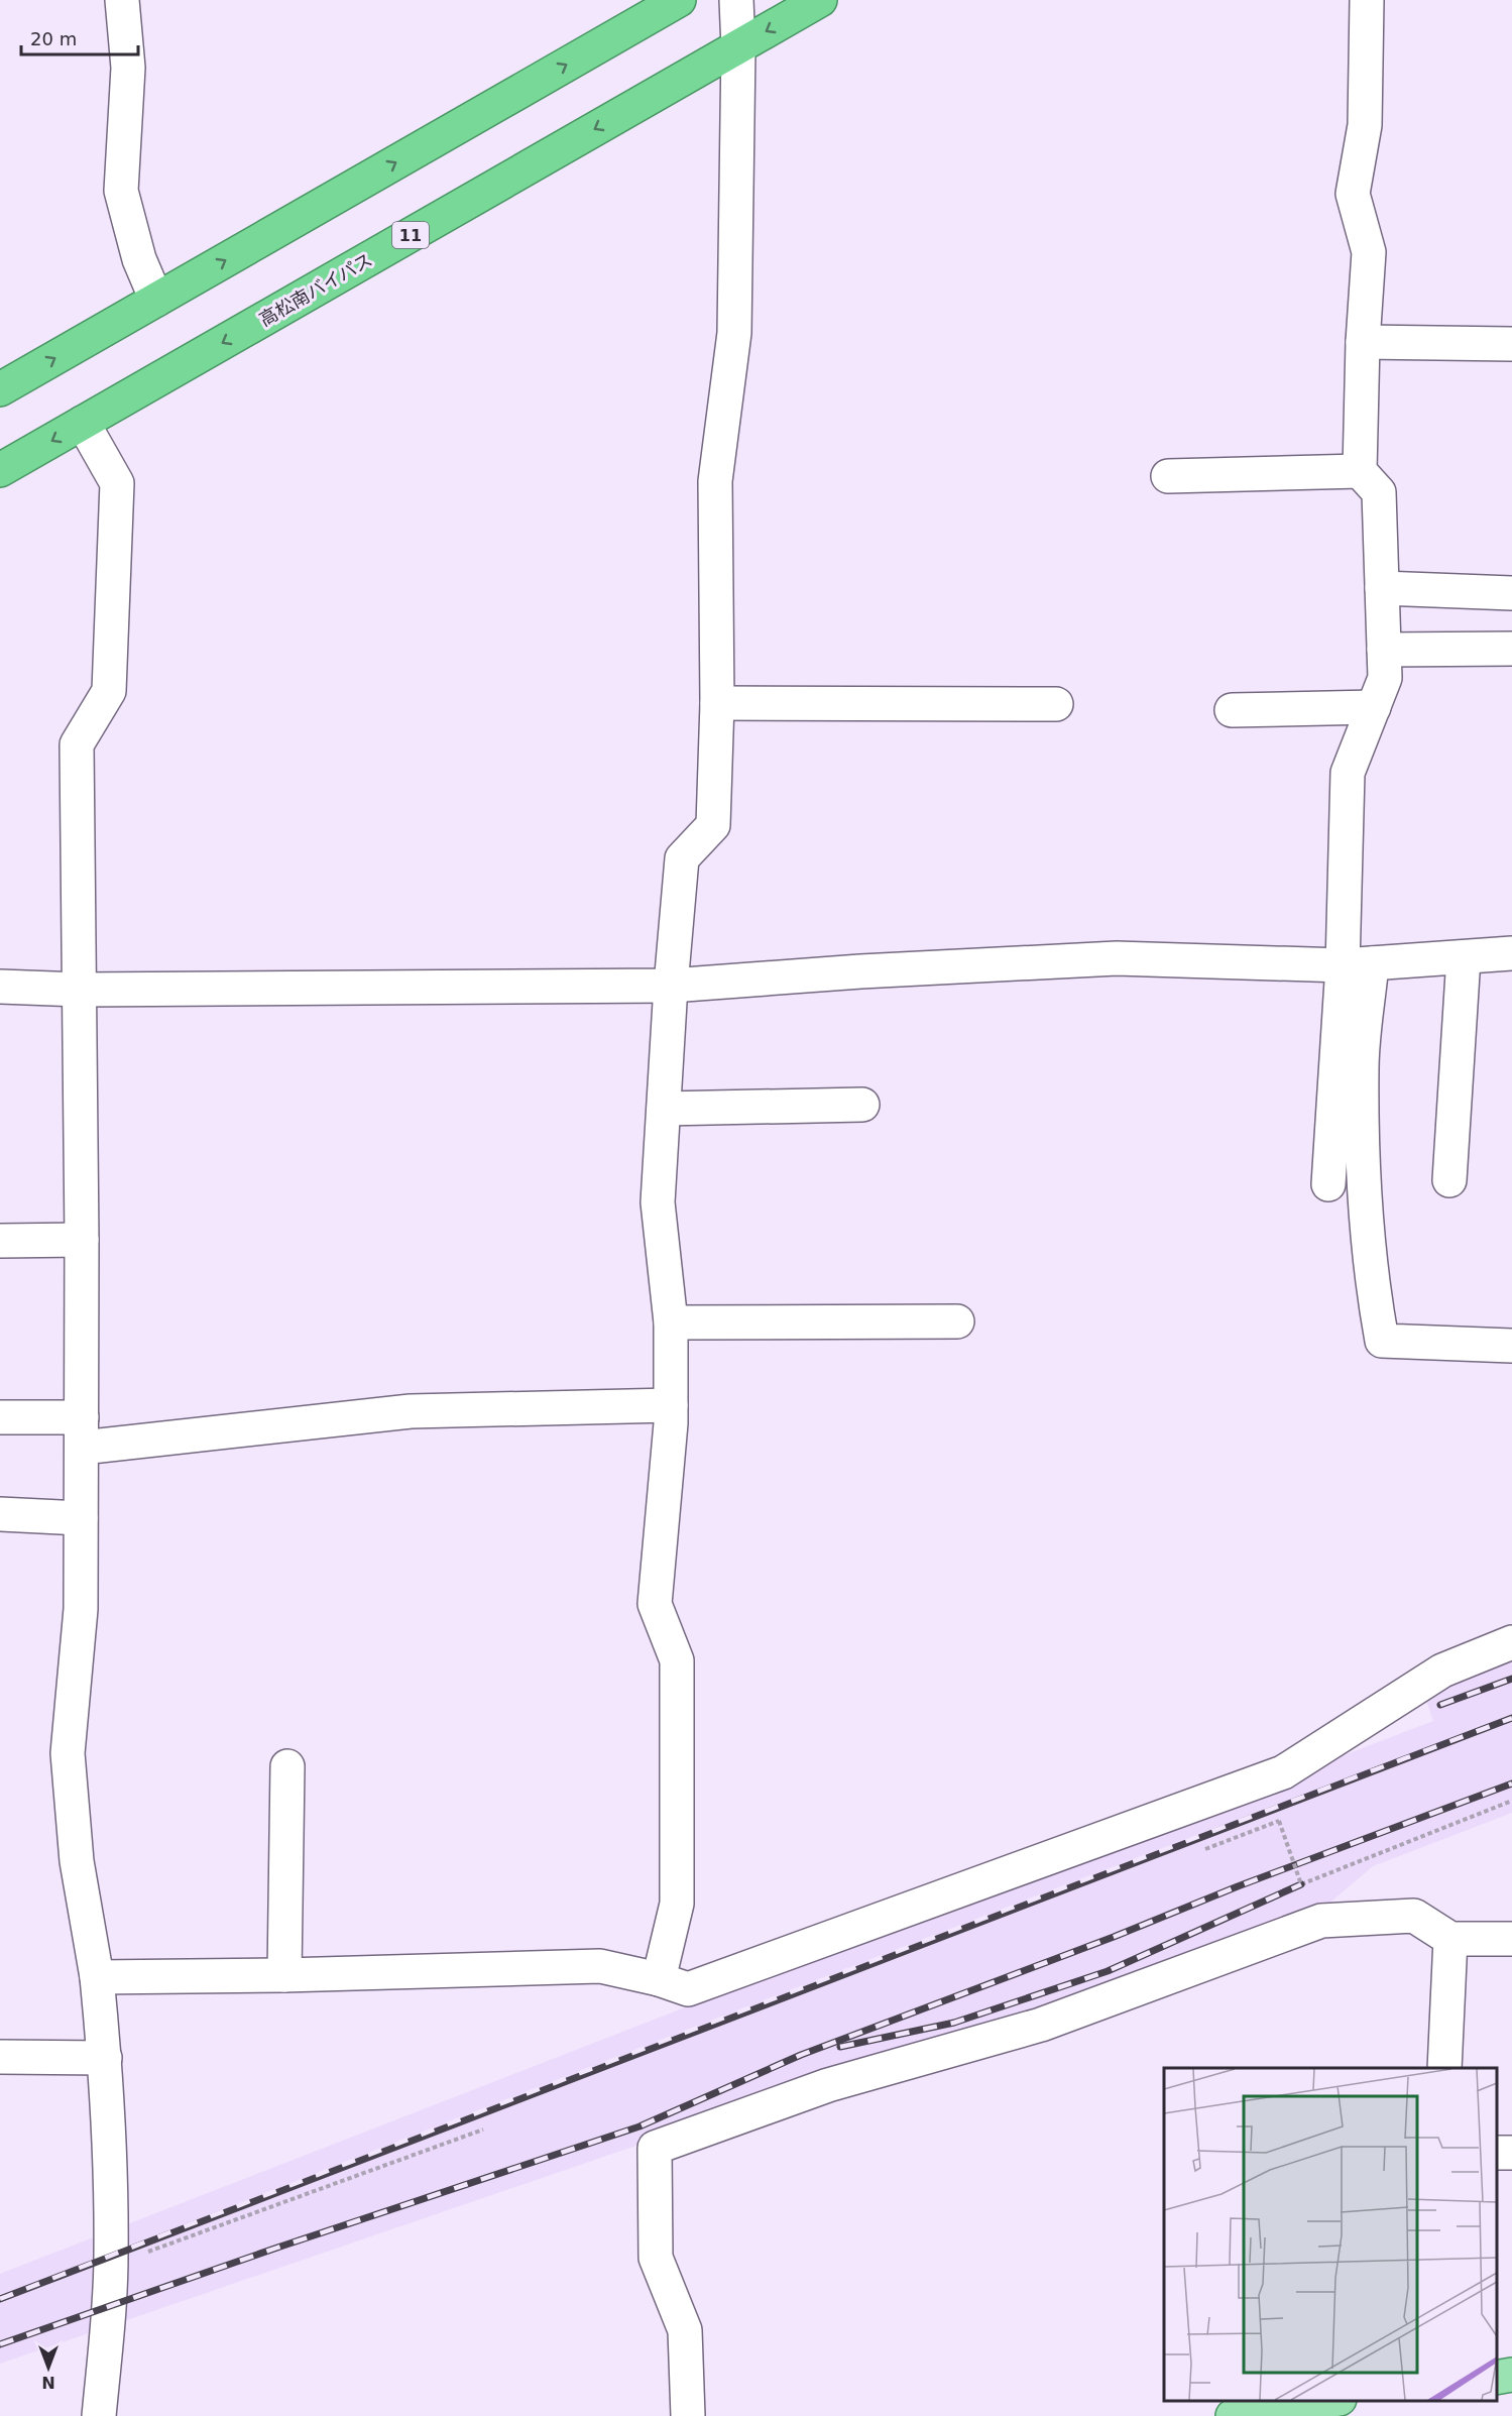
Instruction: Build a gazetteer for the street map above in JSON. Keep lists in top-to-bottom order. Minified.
{"streets":{"highway":["11","高松南バイパス"]},"scale_bar":"20 m","north":"bottom"}
